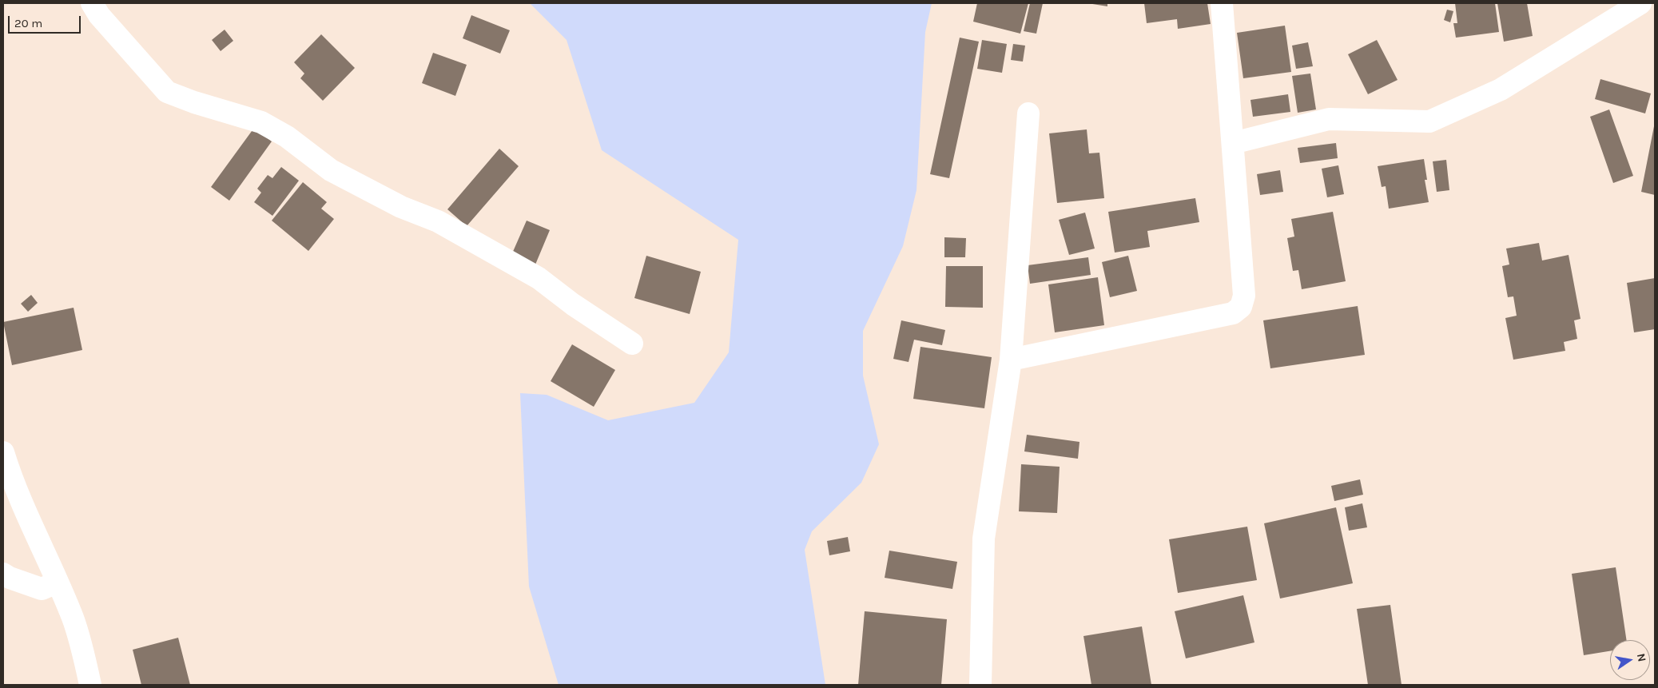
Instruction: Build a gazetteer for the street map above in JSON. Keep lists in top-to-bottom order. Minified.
{"scale_bar":"20 m","north":"right"}
